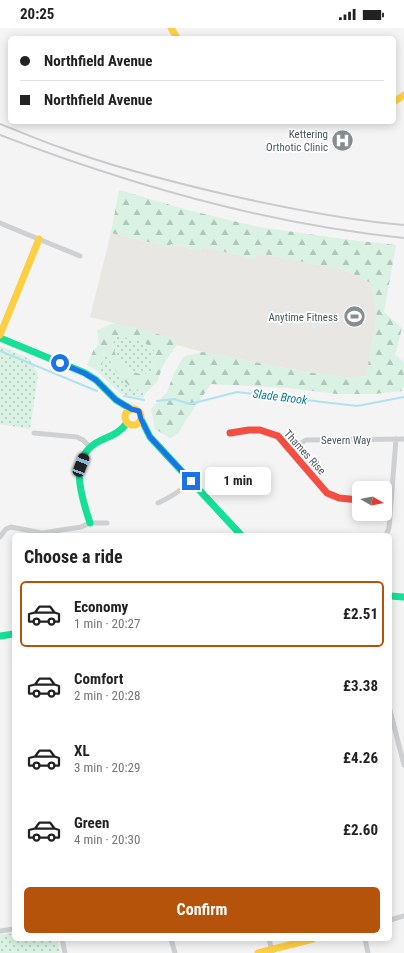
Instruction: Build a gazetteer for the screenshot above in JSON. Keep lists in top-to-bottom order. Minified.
{"streets":{"street":["Severn Way","Thames Rise"]},"crossings":[["Severn Way","Thames Rise"]],"water":["Slade Brook"],"places":{"hospital":["Kettering Orthotic Clinic"],"sports":["Anytime Fitness"]},"north":"right","page":{"status":"20:25","banner":["Northfield Avenue","Northfield Avenue"],"bubble":"1 min","heading":"Choose a ride","list":[{"name":"Economy","note":"1 min · 20:27","value":"£2.51"},{"name":"Comfort","note":"2 min · 20:28","value":"£3.38"},{"name":"XL","note":"3 min · 20:29","value":"£4.26"},{"name":"Green","note":"4 min · 20:30","value":"£2.60"}],"buttons":"Confirm"}}
